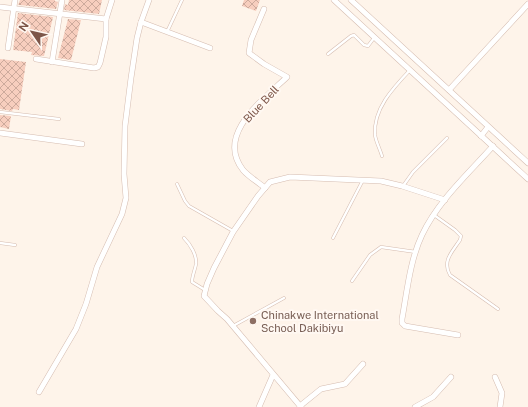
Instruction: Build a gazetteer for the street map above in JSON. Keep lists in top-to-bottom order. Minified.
{"streets":{"street":["Blue Bell"]},"places":["Chinakwe International School Dakibiyu"],"north":"top left"}
